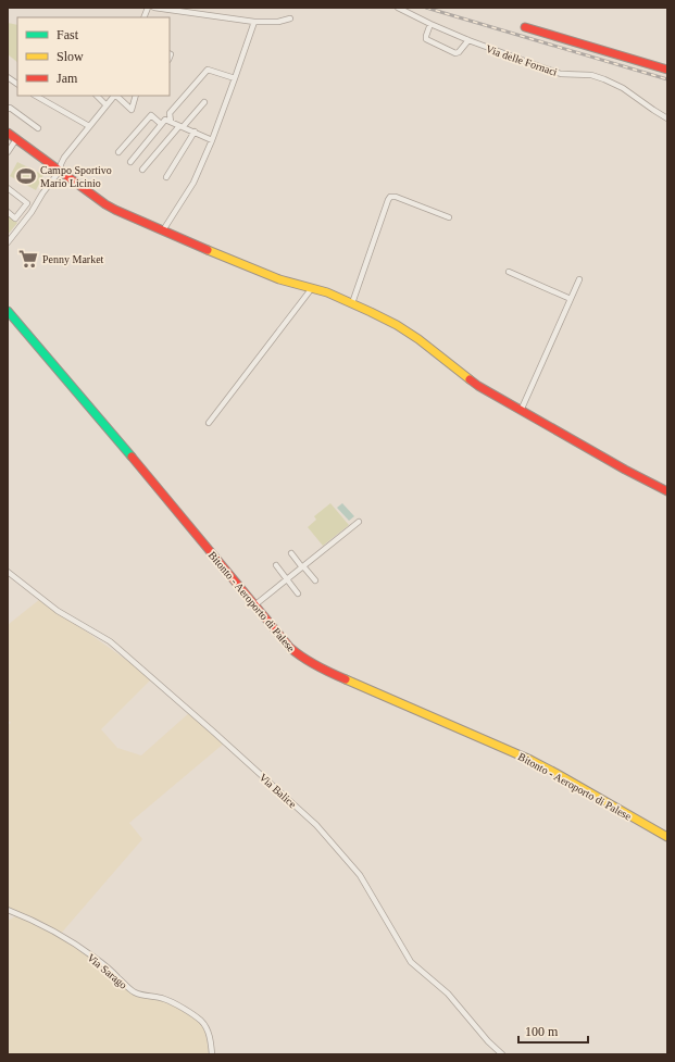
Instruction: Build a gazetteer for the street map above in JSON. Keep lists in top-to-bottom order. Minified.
{"streets":{"main road":["Bitonto - Aeroporto di Palese"],"street":["Via delle Fornaci","Via Balice","Via Sarago"]},"places":{"sports":["Campo Sportivo Mario Licinio"],"supermarket":["Penny Market"]},"legend":["Fast","Slow","Jam"],"scale_bar":"100 m"}
